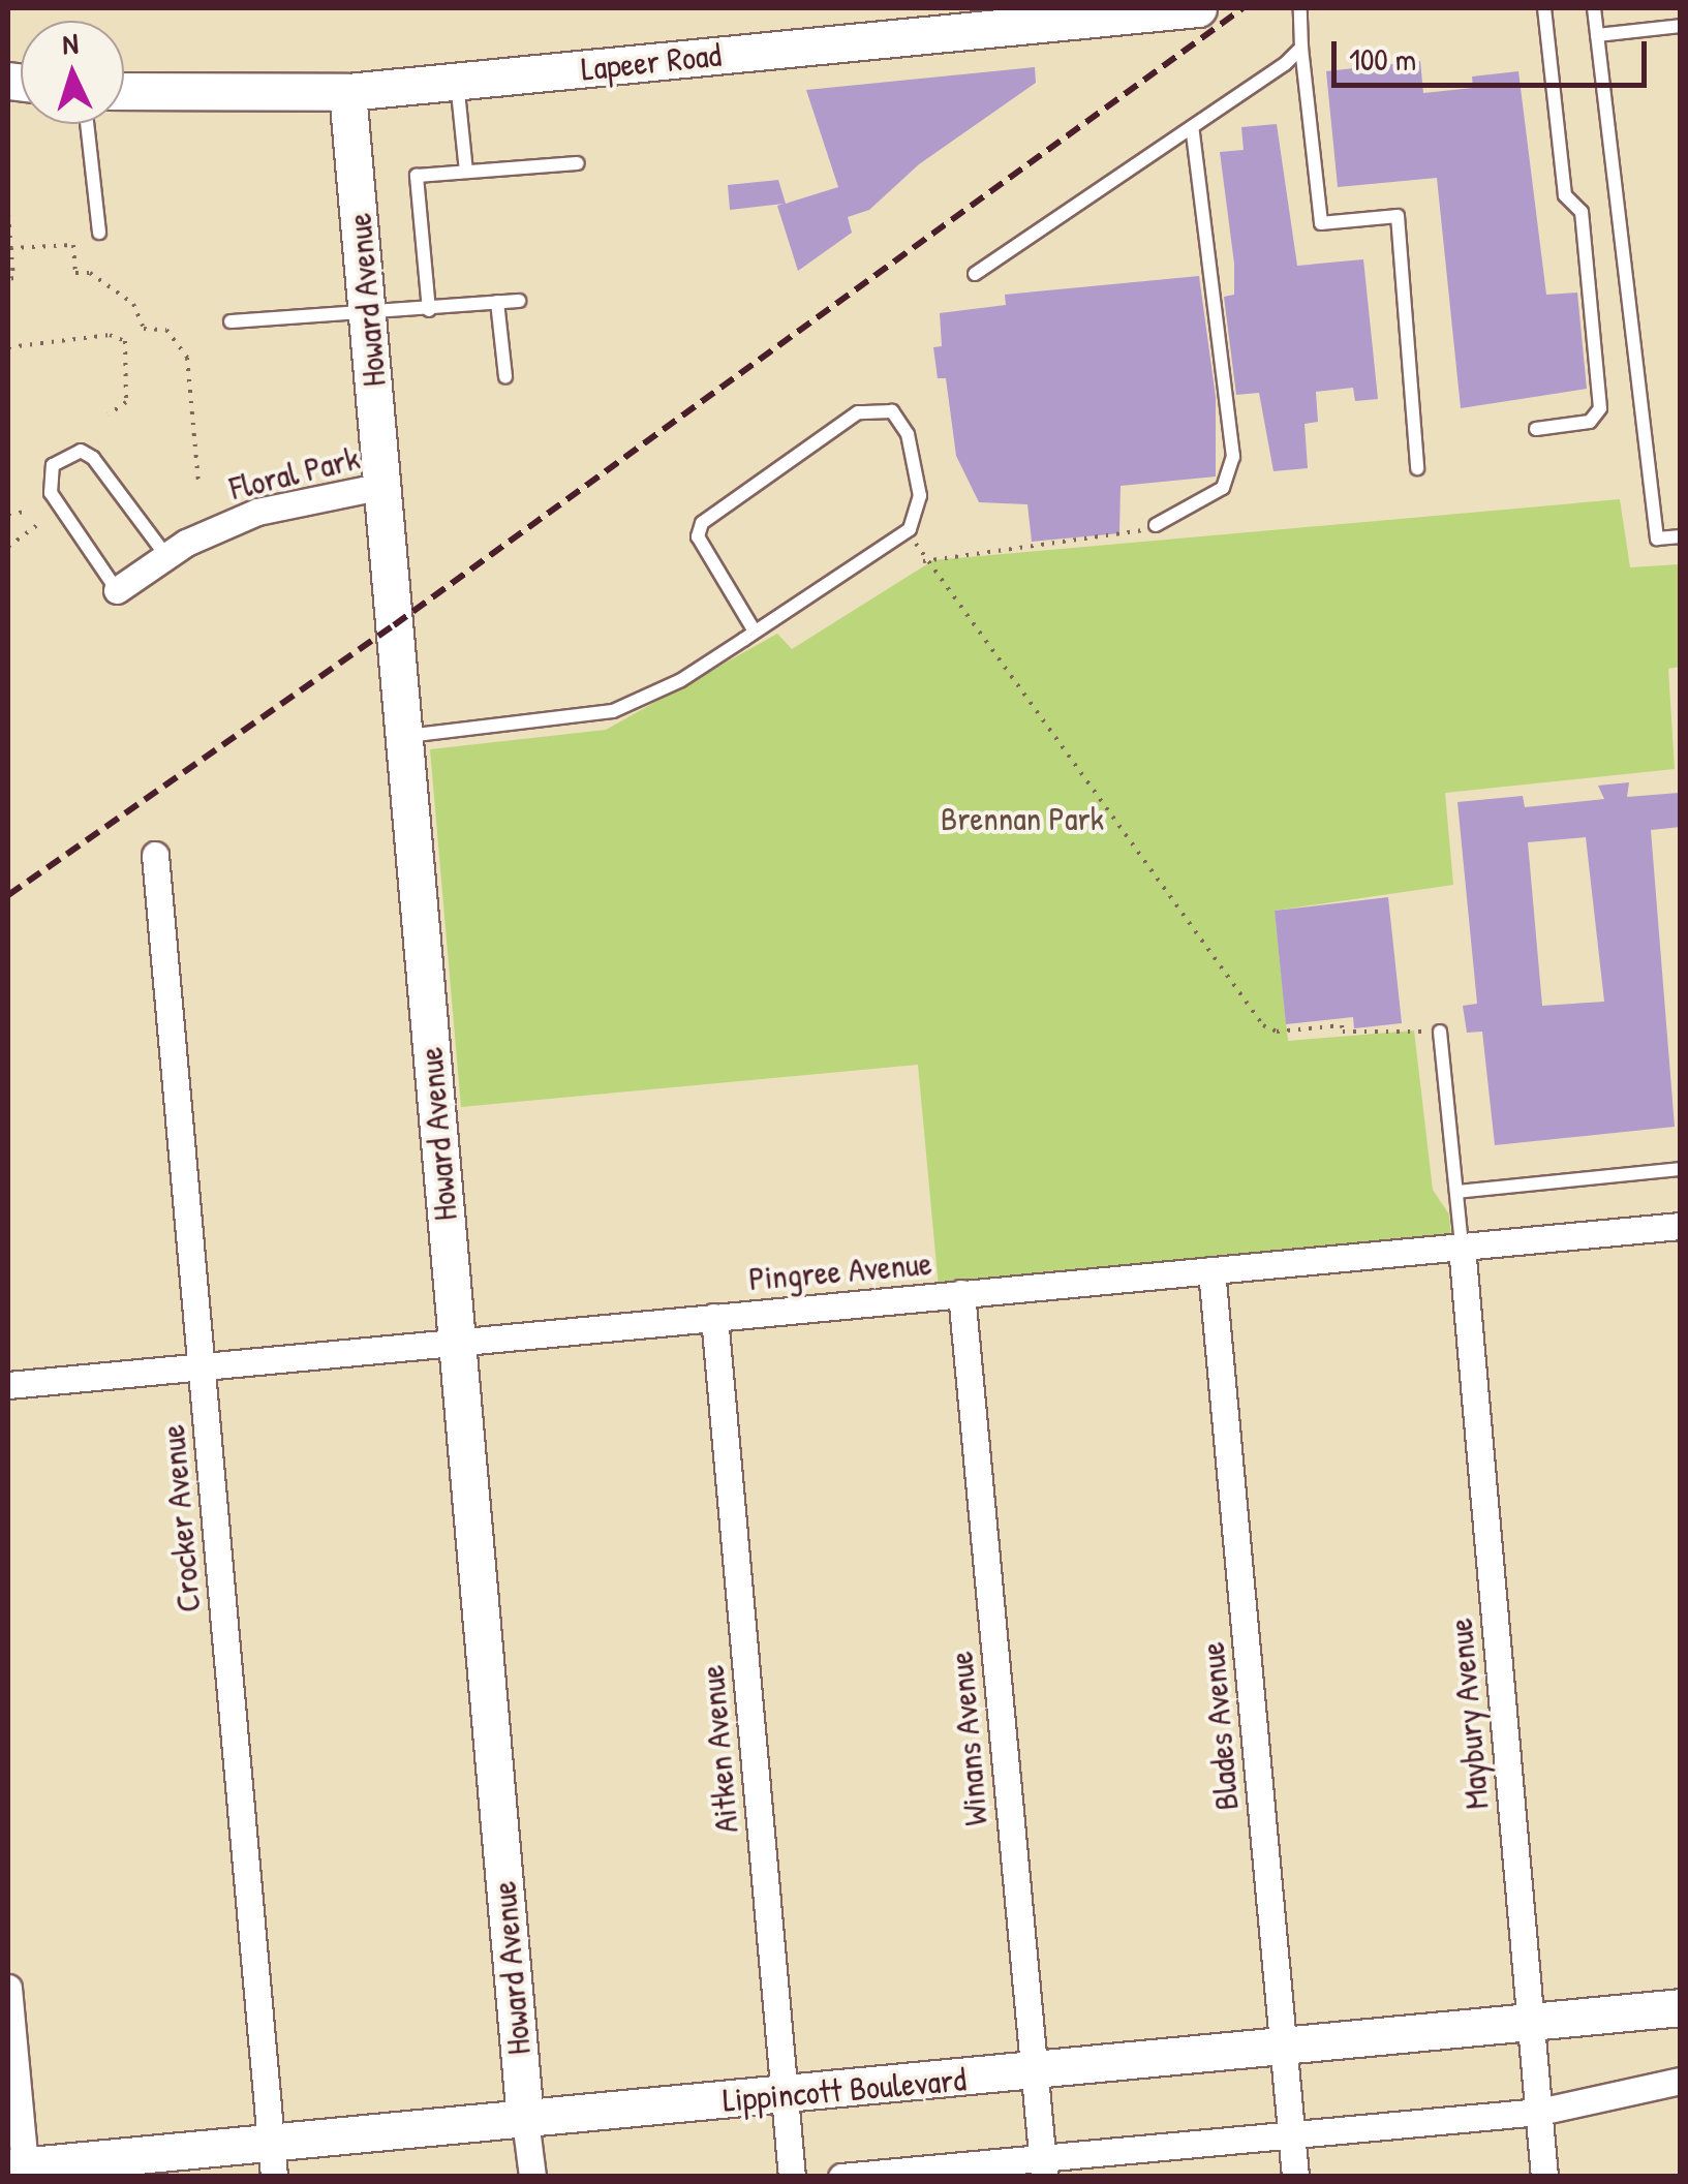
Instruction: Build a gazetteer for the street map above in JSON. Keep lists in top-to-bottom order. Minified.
{"streets":{"street":["Lapeer Road","Howard Avenue","Floral Park","Pingree Avenue","Crocker Avenue","Maybury Avenue","Blades Avenue","Winans Avenue","Aitken Avenue","Lippincott Boulevard"]},"crossings":[["Lapeer Road","Howard Avenue"],["Howard Avenue","Floral Park"],["Howard Avenue","Pingree Avenue"],["Howard Avenue","Lippincott Boulevard"],["Pingree Avenue","Crocker Avenue"],["Pingree Avenue","Maybury Avenue"],["Pingree Avenue","Blades Avenue"],["Pingree Avenue","Winans Avenue"],["Pingree Avenue","Aitken Avenue"],["Crocker Avenue","Lippincott Boulevard"],["Maybury Avenue","Lippincott Boulevard"],["Blades Avenue","Lippincott Boulevard"],["Winans Avenue","Lippincott Boulevard"],["Aitken Avenue","Lippincott Boulevard"]],"parks":["Brennan Park"],"scale_bar":"100 m","north":"top"}
